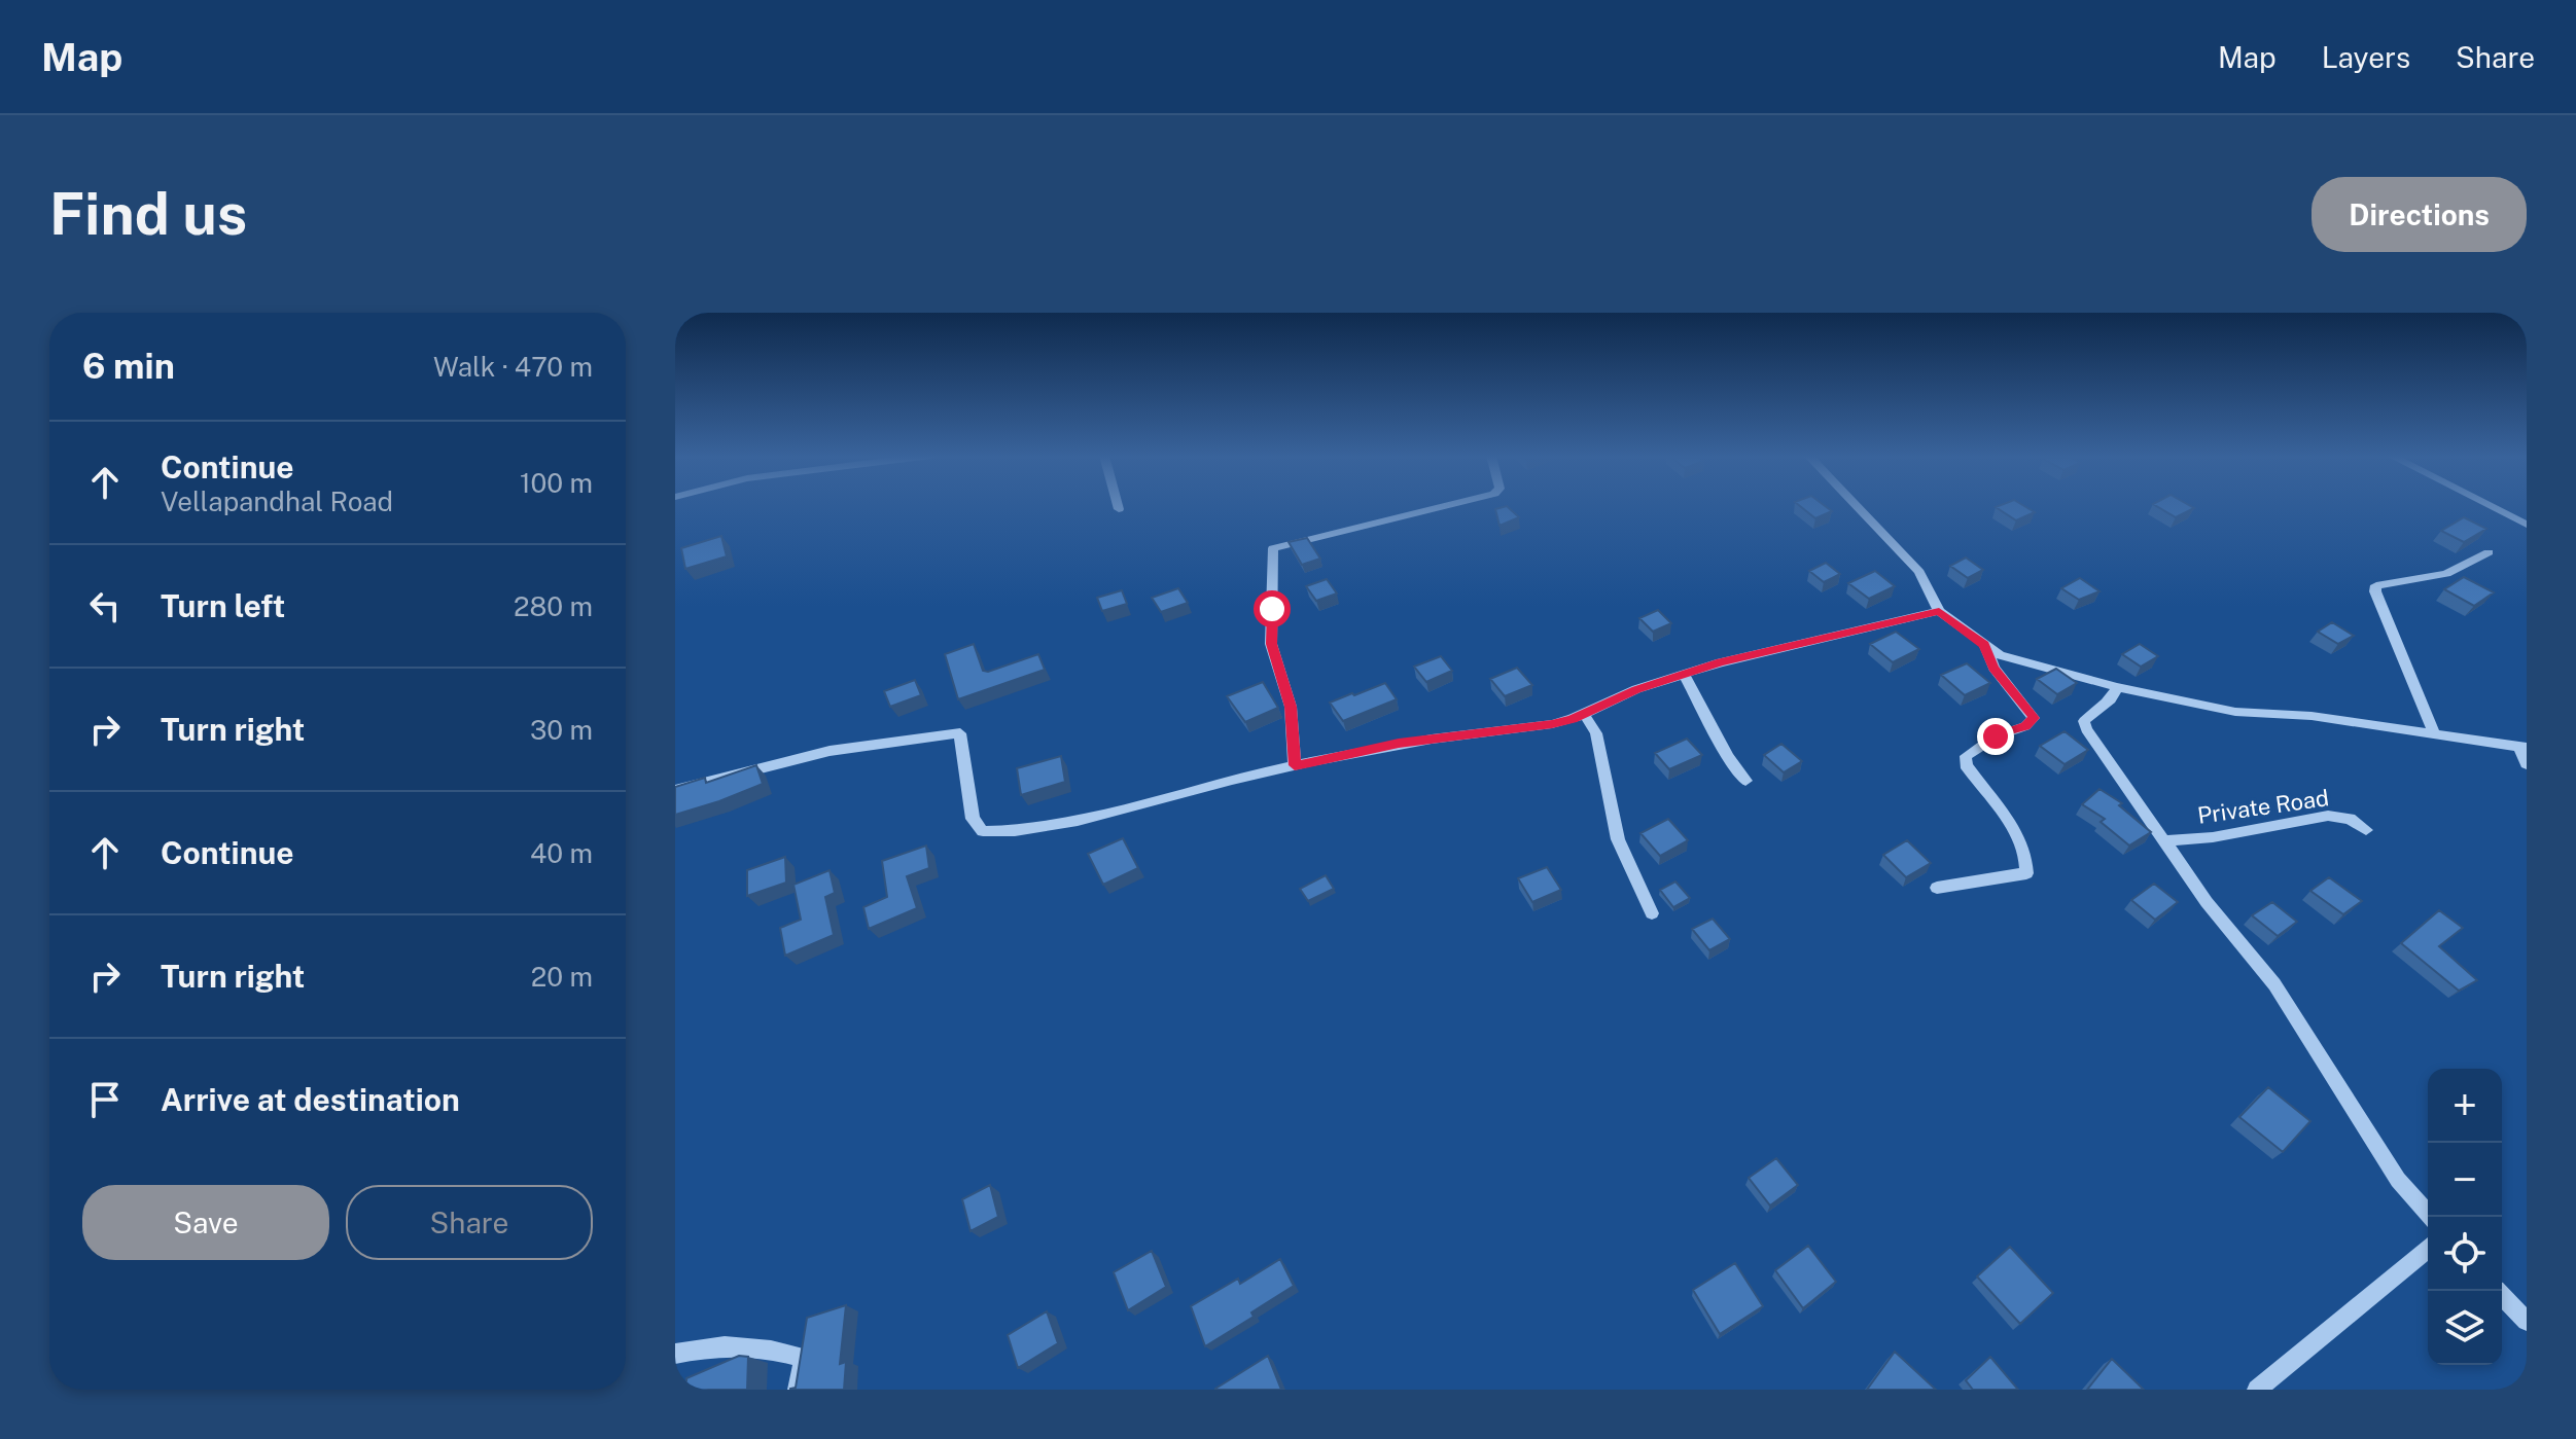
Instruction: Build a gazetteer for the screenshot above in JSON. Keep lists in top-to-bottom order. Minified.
{"streets":{"street":["Private Road"]},"page":{"header":"Map","nav":["Map","Layers","Share"],"buttons":["Directions",["Save","Share"]],"title":"Find us","heading":["6 min","Walk · 470 m"],"list":[["Continue","Vellapandhal Road","100 m"],["Turn left","280 m"],["Turn right","30 m"],["Continue","40 m"],["Turn right","20 m"],"Arrive at destination"],"map_buttons":["+","−"]}}
